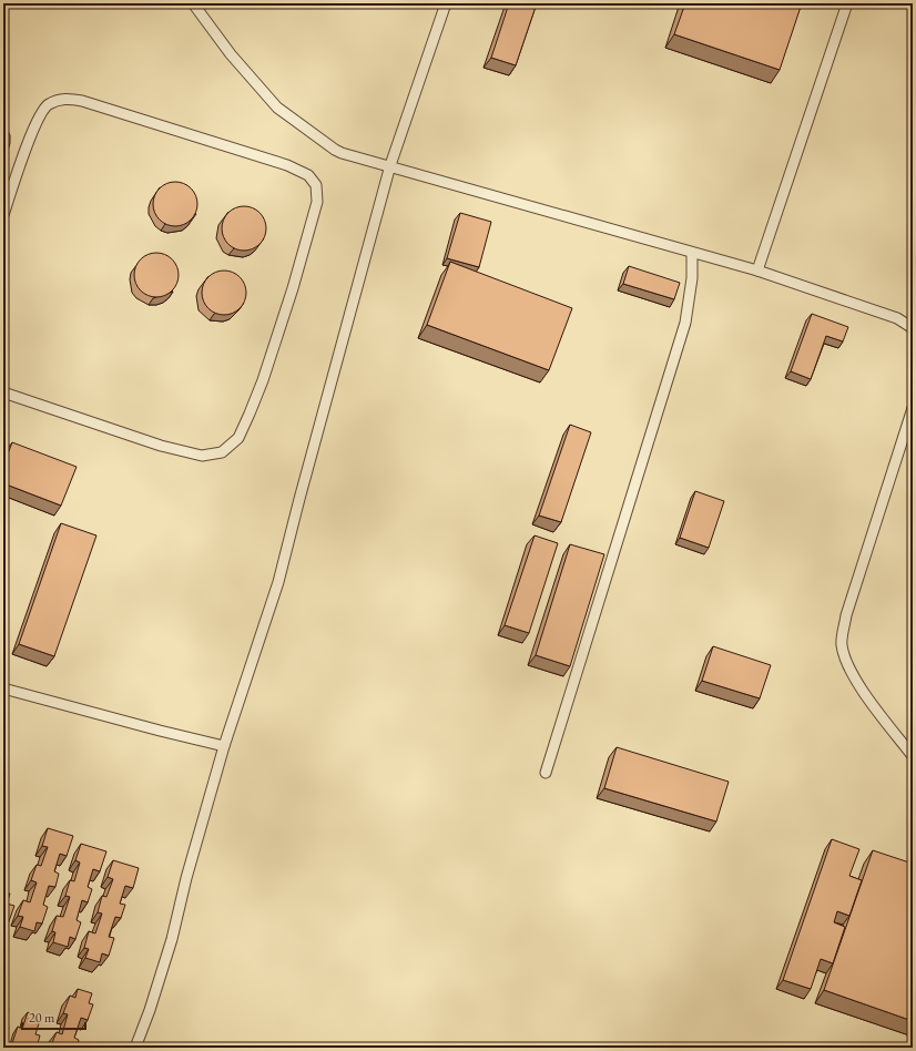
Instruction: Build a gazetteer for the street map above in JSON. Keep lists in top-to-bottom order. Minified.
{"scale_bar":"20 m"}
